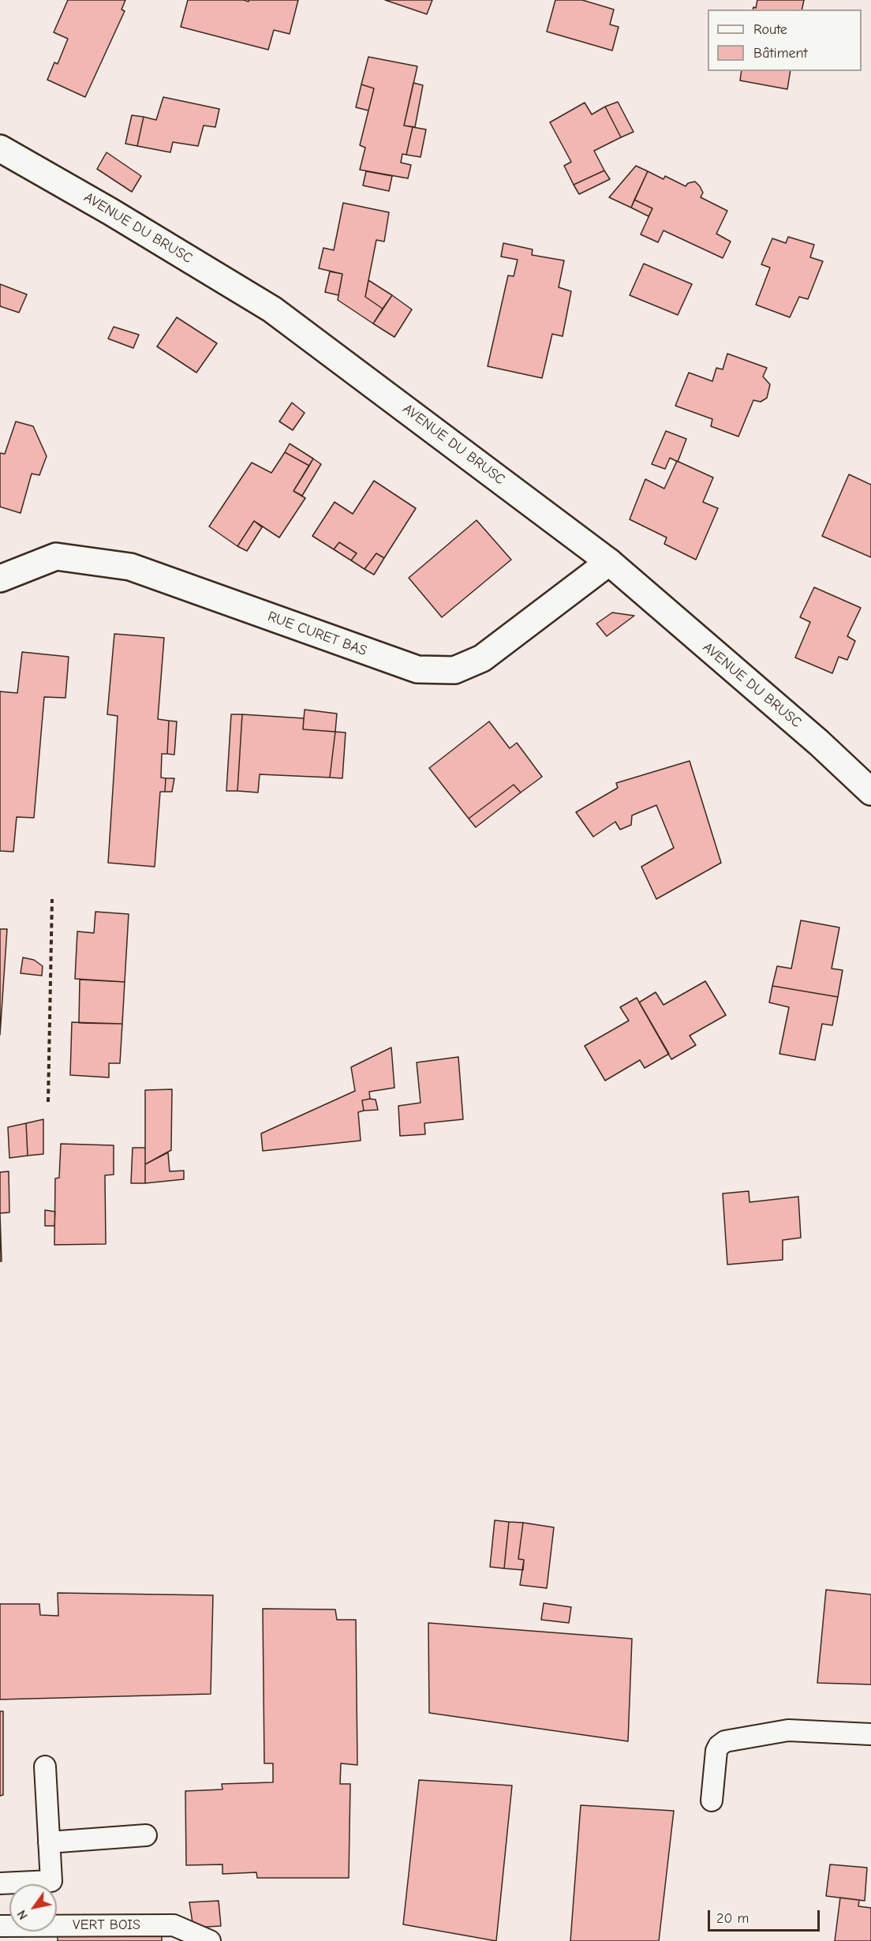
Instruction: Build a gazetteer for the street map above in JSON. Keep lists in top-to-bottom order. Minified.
{"streets":{"street":["AVENUE DU BRUSC","RUE CURET BAS"],"lane":["VERT BOIS"]},"crossings":[["AVENUE DU BRUSC","RUE CURET BAS"]],"legend":["Route","Bâtiment"],"scale_bar":"20 m","north":"bottom left"}
